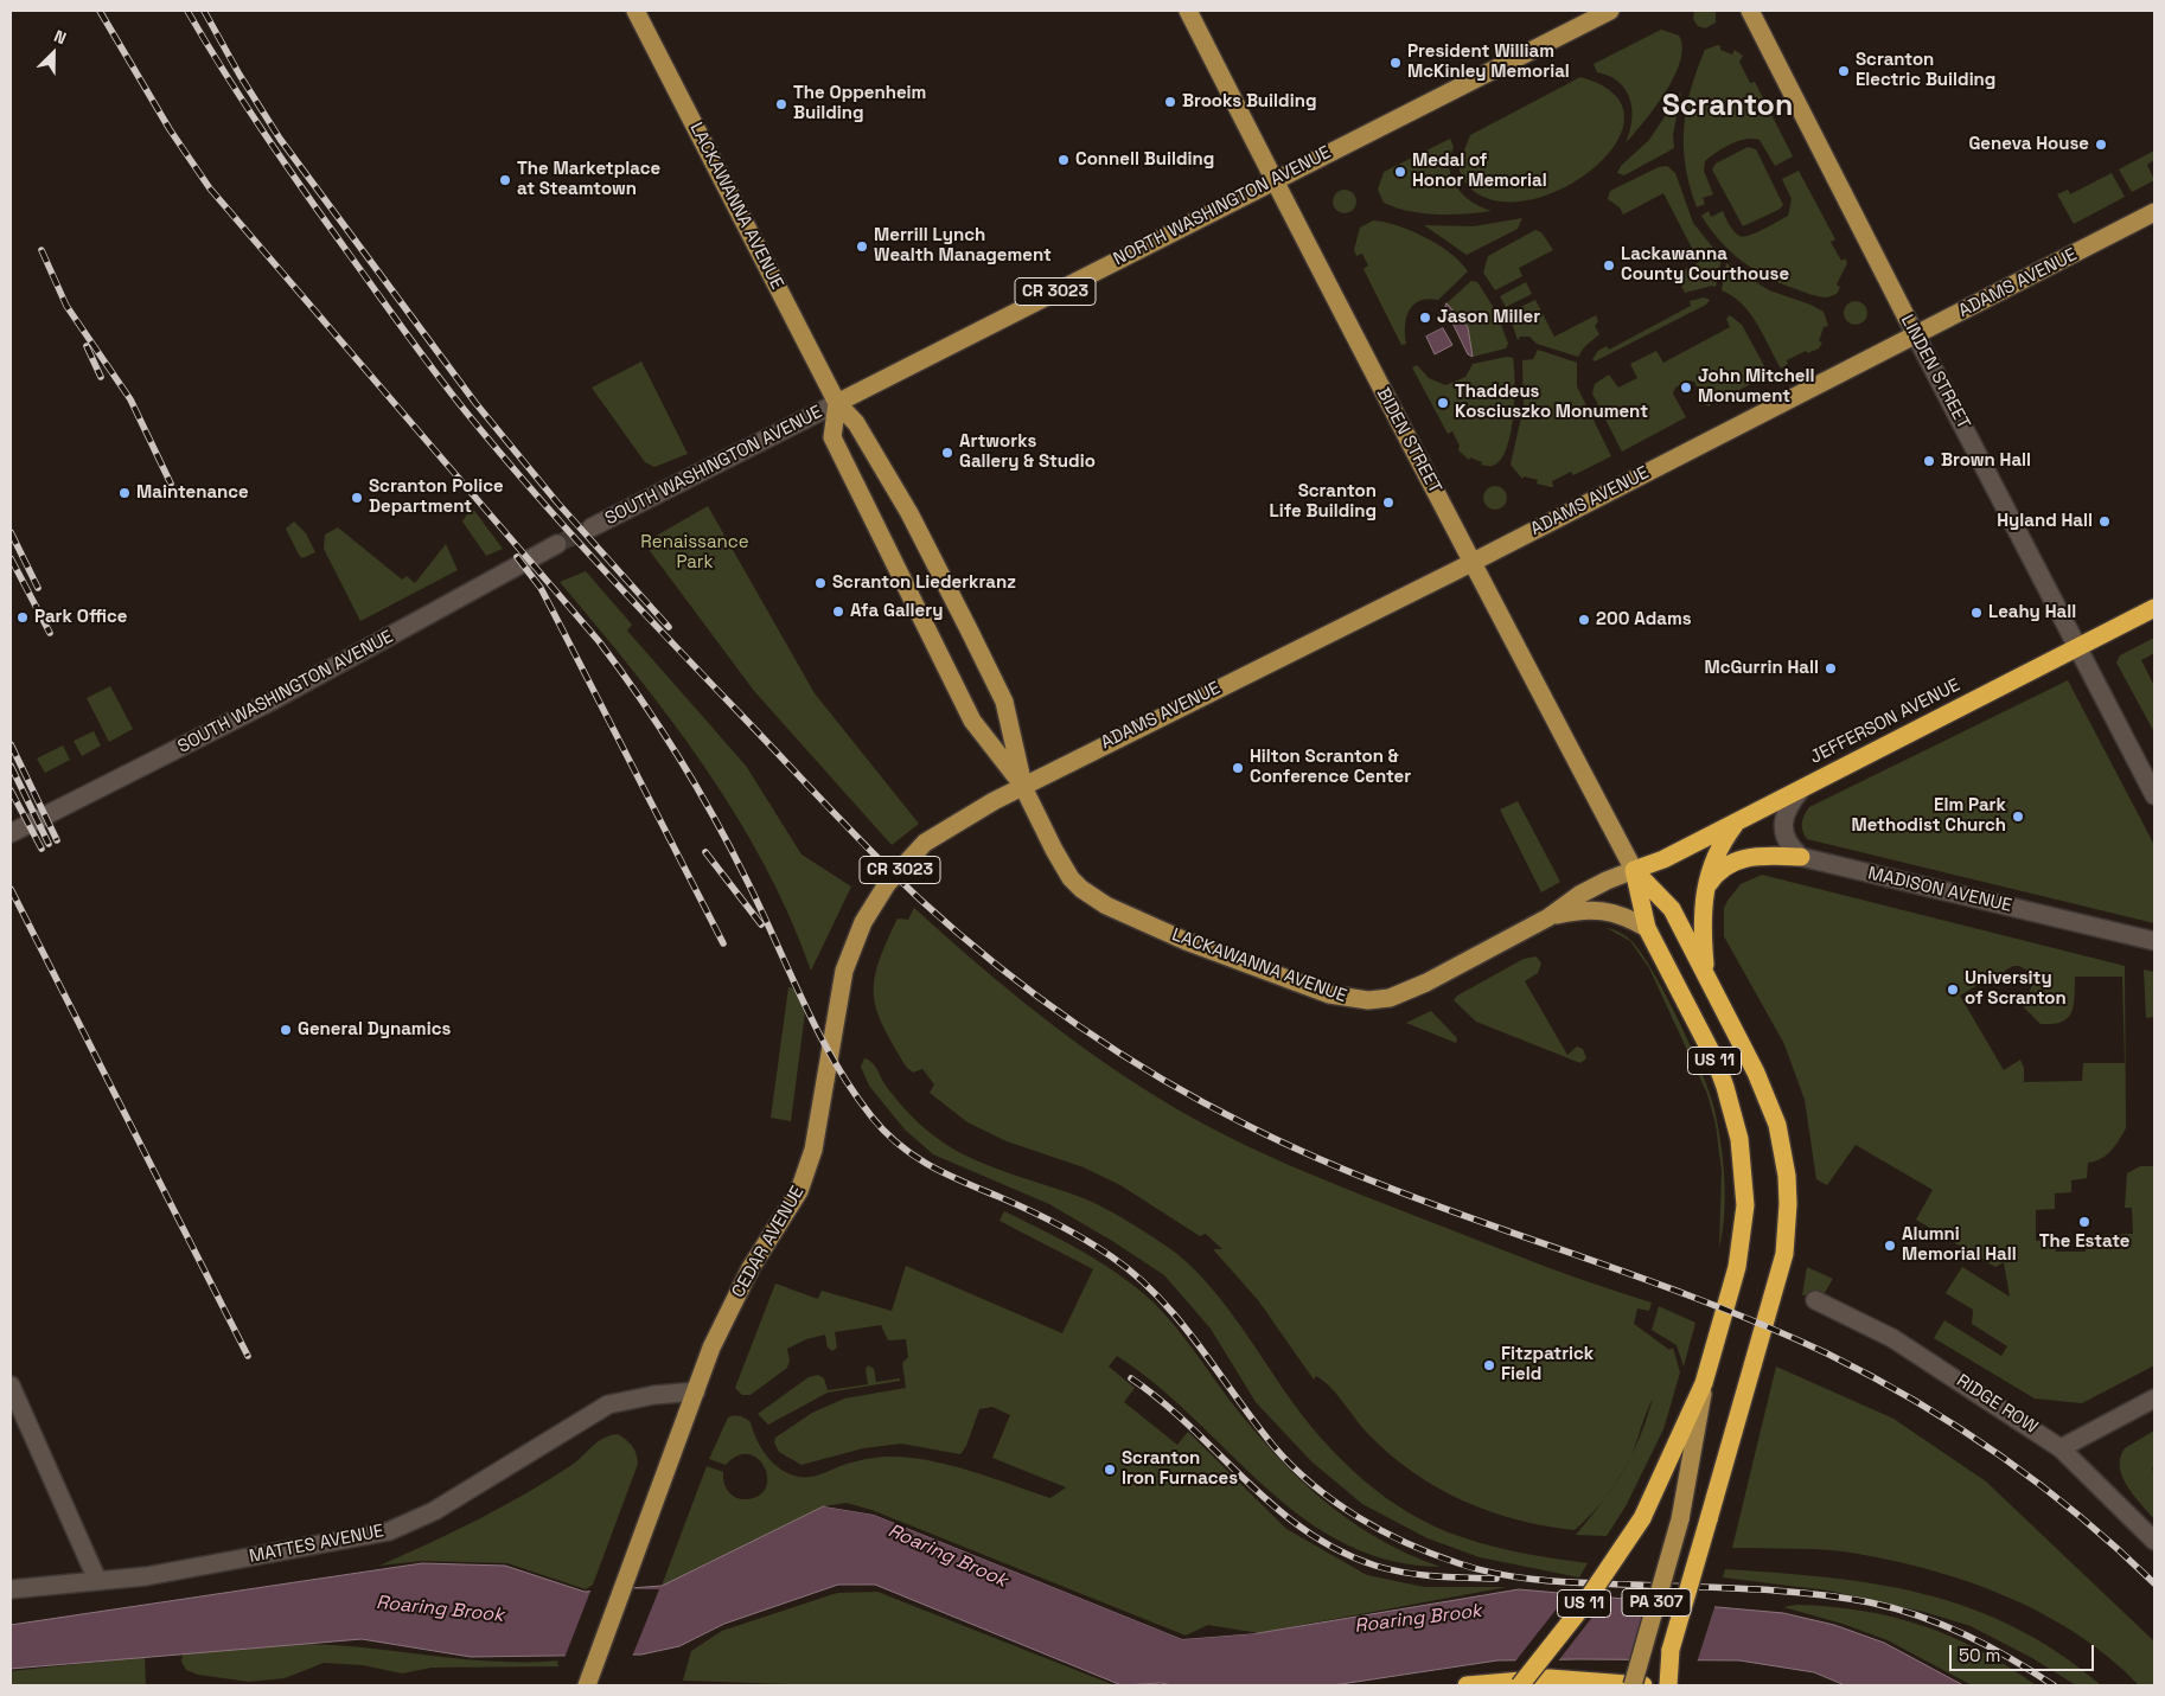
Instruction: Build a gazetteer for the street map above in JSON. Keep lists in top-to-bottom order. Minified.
{"streets":{"highway":["JEFFERSON AVENUE","US 11"],"main road":["LACKAWANNA AVENUE","NORTH WASHINGTON AVENUE","ADAMS AVENUE","CR 3023","LINDEN STREET","BIDEN STREET","CEDAR AVENUE","PA 307"],"street":["SOUTH WASHINGTON AVENUE","MADISON AVENUE","RIDGE ROW","MATTES AVENUE"]},"crossings":[["LACKAWANNA AVENUE","NORTH WASHINGTON AVENUE"],["LACKAWANNA AVENUE","ADAMS AVENUE"],["LACKAWANNA AVENUE","BIDEN STREET"],["LACKAWANNA AVENUE","SOUTH WASHINGTON AVENUE"],["LACKAWANNA AVENUE","JEFFERSON AVENUE"],["LACKAWANNA AVENUE","US 11"],["LACKAWANNA AVENUE","CEDAR AVENUE"],["NORTH WASHINGTON AVENUE","BIDEN STREET"],["NORTH WASHINGTON AVENUE","SOUTH WASHINGTON AVENUE"],["ADAMS AVENUE","LINDEN STREET"],["ADAMS AVENUE","BIDEN STREET"],["ADAMS AVENUE","CEDAR AVENUE"],["LINDEN STREET","JEFFERSON AVENUE"],["BIDEN STREET","JEFFERSON AVENUE"],["BIDEN STREET","US 11"],["JEFFERSON AVENUE","US 11"],["US 11","PA 307"],["CEDAR AVENUE","MATTES AVENUE"]],"districts":["Scranton"],"water":["Roaring Brook"],"parks":["Renaissance Park"],"places":["President William McKinley Memorial","Scranton Electric Building","Brooks Building","The Oppenheim Building","Geneva House","Connell Building","Medal of Honor Memorial","The Marketplace at Steamtown","Merrill Lynch Wealth Management","Lackawanna County Courthouse","Jason Miller","John Mitchell Monument","Thaddeus Kosciuszko Monument","Artworks Gallery & Studio","Brown Hall","Maintenance","Scranton Police Department","Scranton Life Building","Hyland Hall","Scranton Liederkranz","Afa Gallery","Leahy Hall","Park Office","200 Adams","McGurrin Hall","Hilton Scranton & Conference Center","Elm Park Methodist Church","University of Scranton","General Dynamics","The Estate","Alumni Memorial Hall","Fitzpatrick Field","Scranton Iron Furnaces"],"scale_bar":"50 m","north":"top right"}
